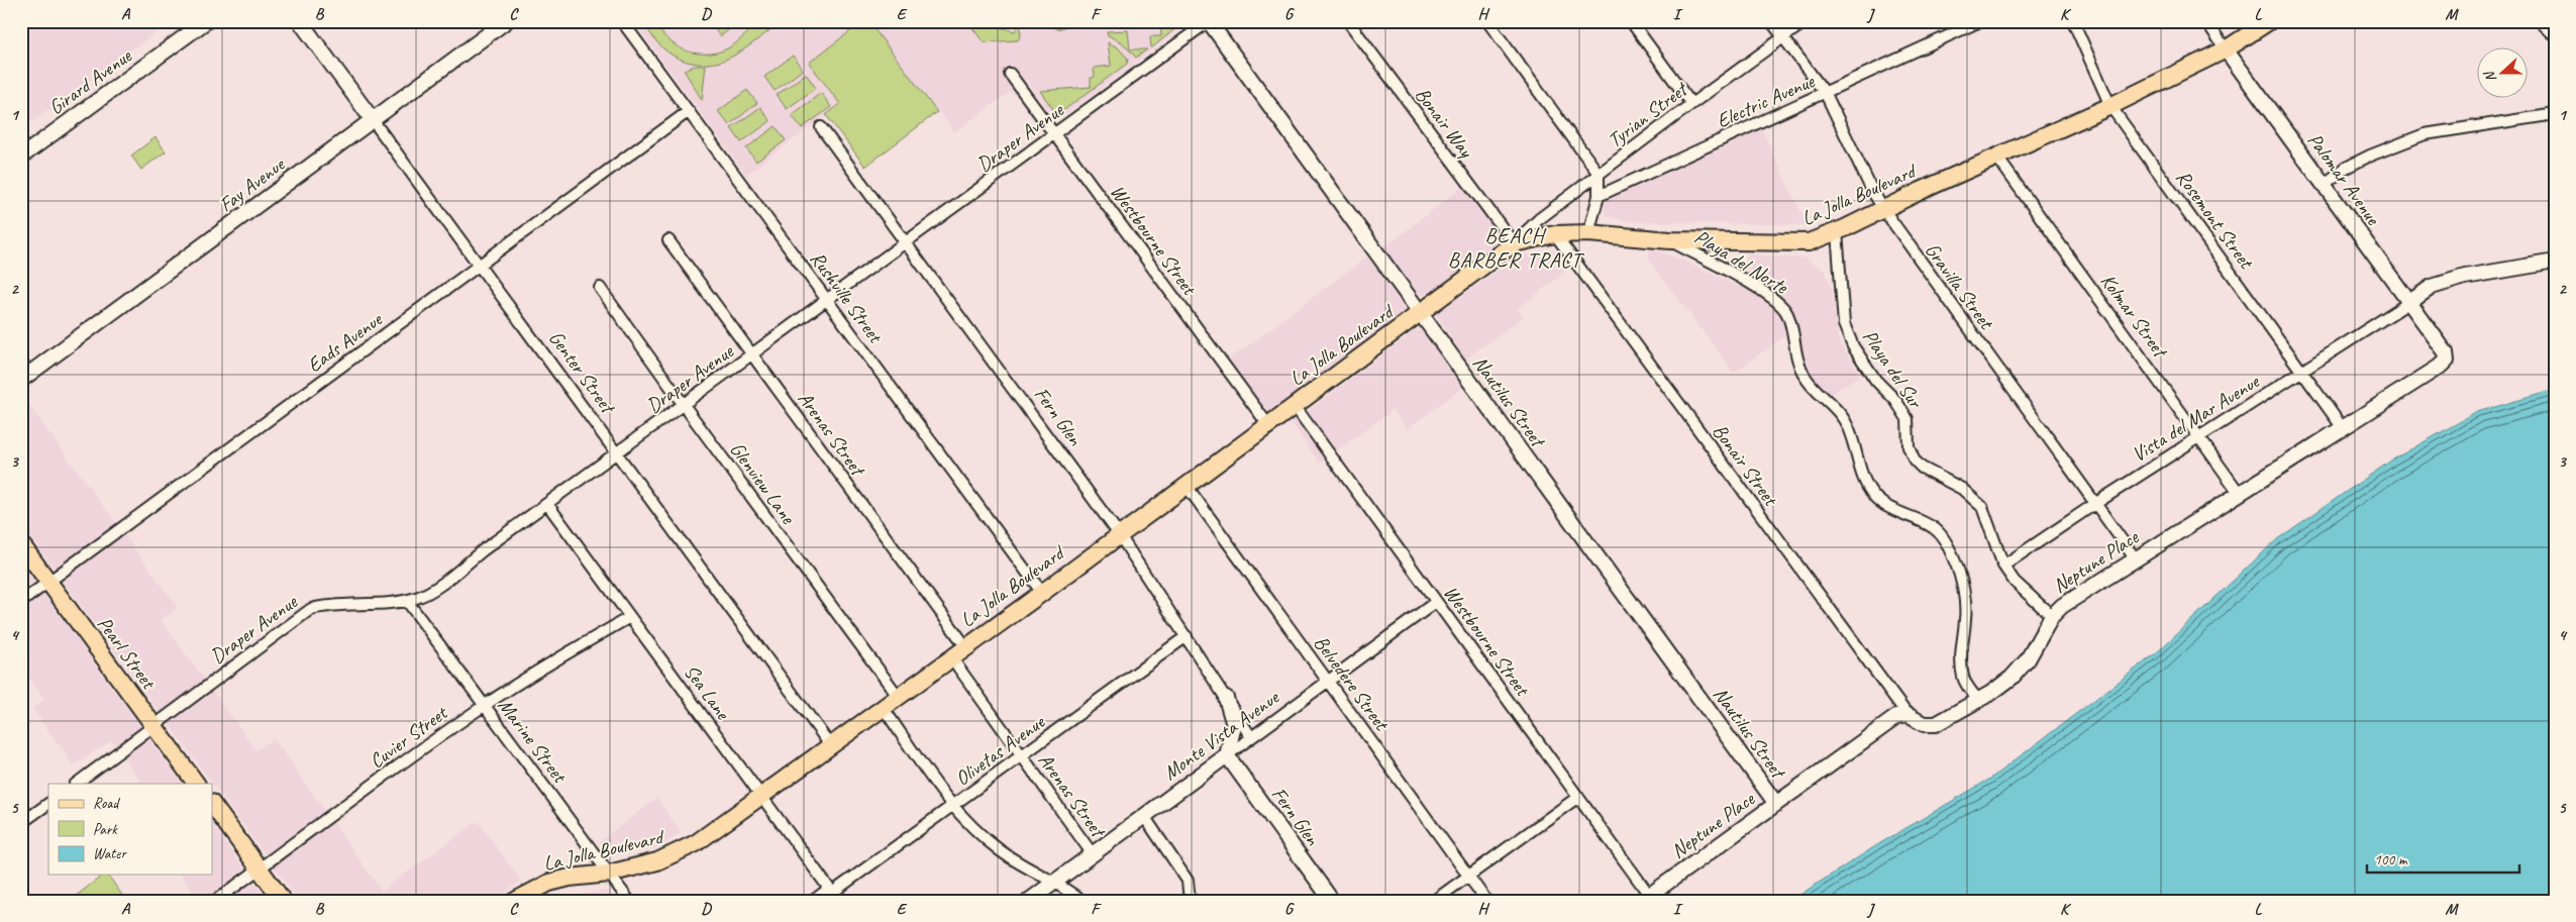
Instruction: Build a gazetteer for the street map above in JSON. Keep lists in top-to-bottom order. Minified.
{"streets":{"main road":["La Jolla Boulevard","Pearl Street"],"street":["Girard Avenue","Electric Avenue","Tyrian Street","Bonair Way","Draper Avenue","Palomar Avenue","Fay Avenue","Rosemont Street","Westbourne Street","Playa del Norte","Gravilla Street","Rushville Street","Kolmar Street","Eads Avenue","Playa del Sur","Genter Street","Nautilus Street","Fern Glen","Vista del Mar Avenue","Arenas Street","Bonair Street","Glenview Lane","Neptune Place","Belvedere Street","Sea Lane","Monte Vista Avenue","Cuvier Street","Marine Street","Olivetas Avenue"]},"crossings":[["Electric Avenue","Gravilla Street"],["Tyrian Street","Bonair Way"],["Tyrian Street","La Jolla Boulevard"],["Tyrian Street","Gravilla Street"],["Bonair Way","La Jolla Boulevard"],["Draper Avenue","Westbourne Street"],["Draper Avenue","Rushville Street"],["Draper Avenue","Genter Street"],["Draper Avenue","Nautilus Street"],["Draper Avenue","Fern Glen"],["Draper Avenue","Arenas Street"],["Draper Avenue","Glenview Lane"],["Draper Avenue","Pearl Street"],["Draper Avenue","Sea Lane"],["Draper Avenue","Marine Street"],["Palomar Avenue","La Jolla Boulevard"],["Palomar Avenue","Vista del Mar Avenue"],["Palomar Avenue","Neptune Place"],["Fay Avenue","Genter Street"],["La Jolla Boulevard","Rosemont Street"],["La Jolla Boulevard","Westbourne Street"],["La Jolla Boulevard","Playa del Norte"],["La Jolla Boulevard","Gravilla Street"],["La Jolla Boulevard","Rushville Street"],["La Jolla Boulevard","Kolmar Street"],["La Jolla Boulevard","Playa del Sur"],["La Jolla Boulevard","Genter Street"],["La Jolla Boulevard","Nautilus Street"],["La Jolla Boulevard","Fern Glen"],["La Jolla Boulevard","Arenas Street"],["La Jolla Boulevard","Bonair Street"],["La Jolla Boulevard","Glenview Lane"],["La Jolla Boulevard","Belvedere Street"],["La Jolla Boulevard","Sea Lane"],["La Jolla Boulevard","Marine Street"],["Rosemont Street","Vista del Mar Avenue"],["Rosemont Street","Neptune Place"],["Westbourne Street","Neptune Place"],["Westbourne Street","Monte Vista Avenue"],["Playa del Norte","Neptune Place"],["Gravilla Street","Vista del Mar Avenue"],["Gravilla Street","Neptune Place"],["Rushville Street","Eads Avenue"],["Kolmar Street","Vista del Mar Avenue"],["Kolmar Street","Neptune Place"],["Eads Avenue","Genter Street"],["Eads Avenue","Pearl Street"],["Playa del Sur","Vista del Mar Avenue"],["Playa del Sur","Neptune Place"],["Nautilus Street","Neptune Place"],["Fern Glen","Monte Vista Avenue"],["Fern Glen","Olivetas Avenue"],["Arenas Street","Monte Vista Avenue"],["Arenas Street","Olivetas Avenue"],["Bonair Street","Neptune Place"],["Belvedere Street","Monte Vista Avenue"],["Sea Lane","Cuvier Street"],["Sea Lane","Olivetas Avenue"],["Cuvier Street","Marine Street"]],"districts":["BEACH BARBER TRACT"],"legend":["Road","Park","Water"],"scale_bar":"100 m","north":"left","grid":{"columns":["A","B","C","D","E","F","G","H","I","J","K","L","M"],"rows":["1","2","3","4","5"]}}
